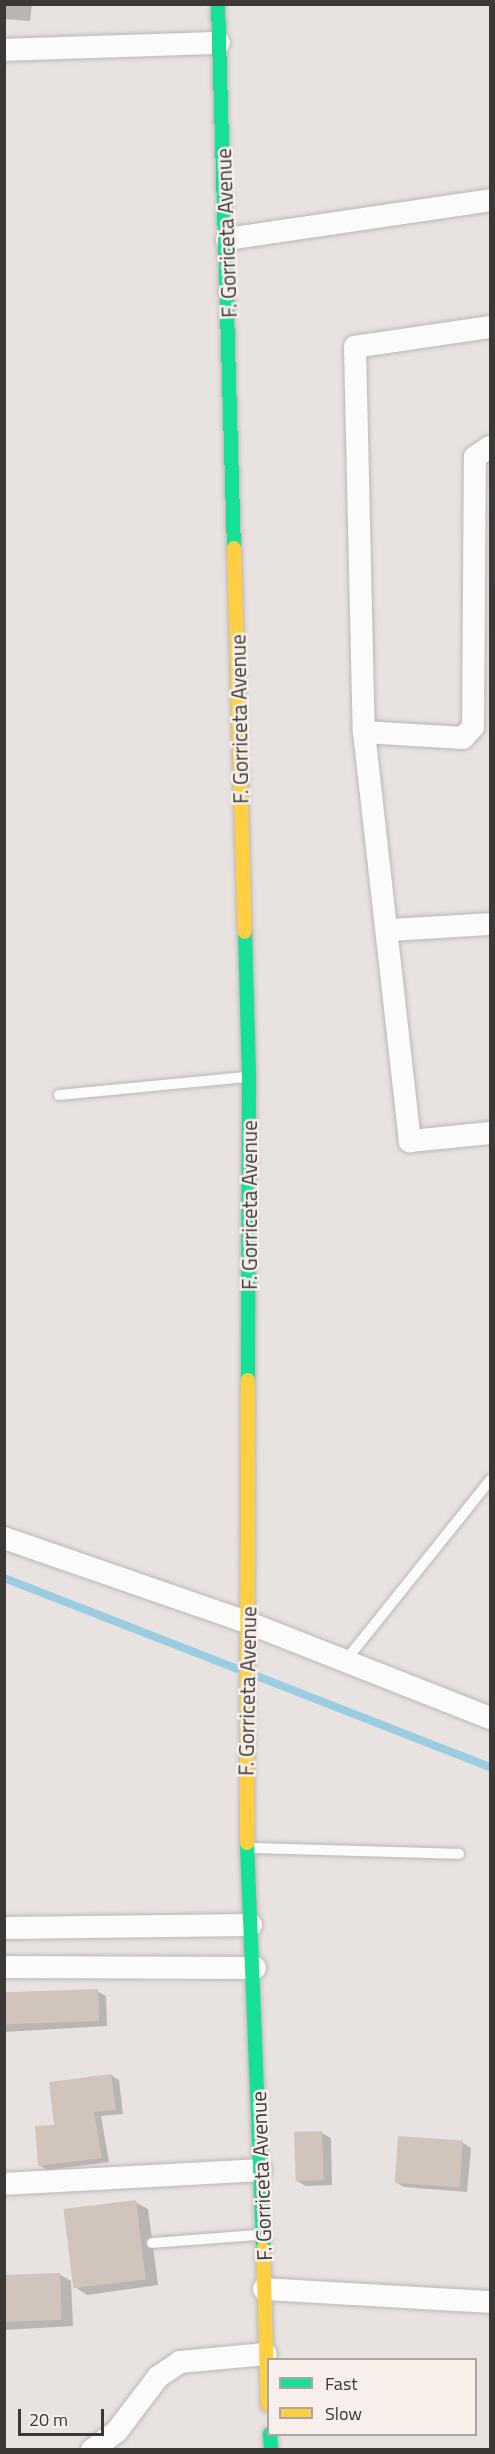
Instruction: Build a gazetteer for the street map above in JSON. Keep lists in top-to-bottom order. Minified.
{"streets":{"main road":["F. Gorriceta Avenue"]},"legend":["Fast","Slow"],"scale_bar":"20 m"}
